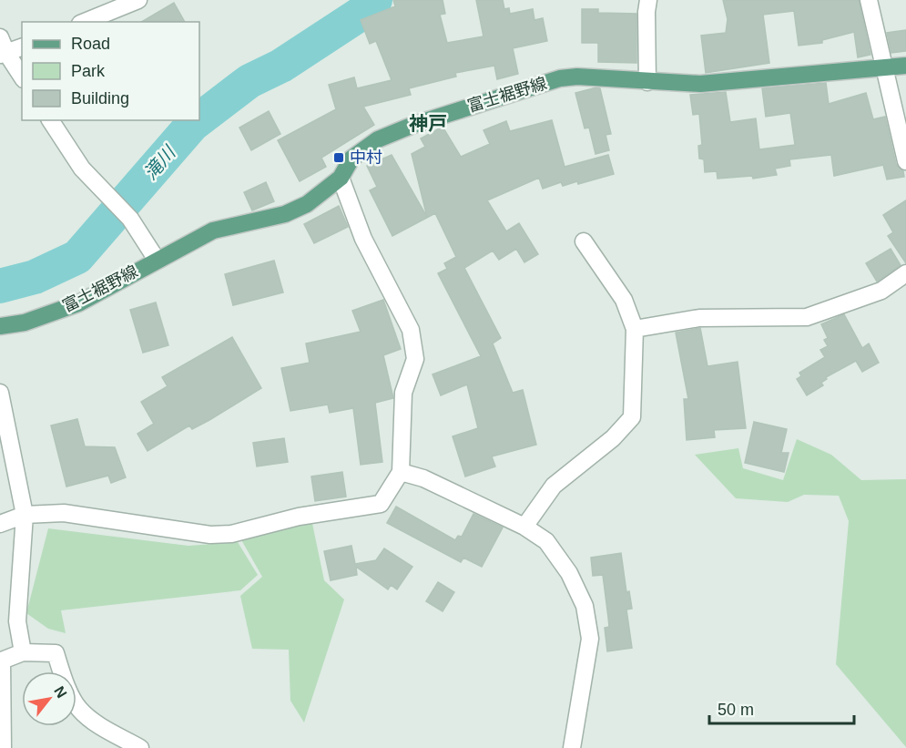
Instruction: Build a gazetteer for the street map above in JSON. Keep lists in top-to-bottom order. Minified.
{"streets":{"main road":["富士裾野線"]},"districts":["神戸"],"water":["滝川"],"places":{"transit":["中村"]},"legend":["Road","Park","Building"],"scale_bar":"50 m","north":"top right"}
